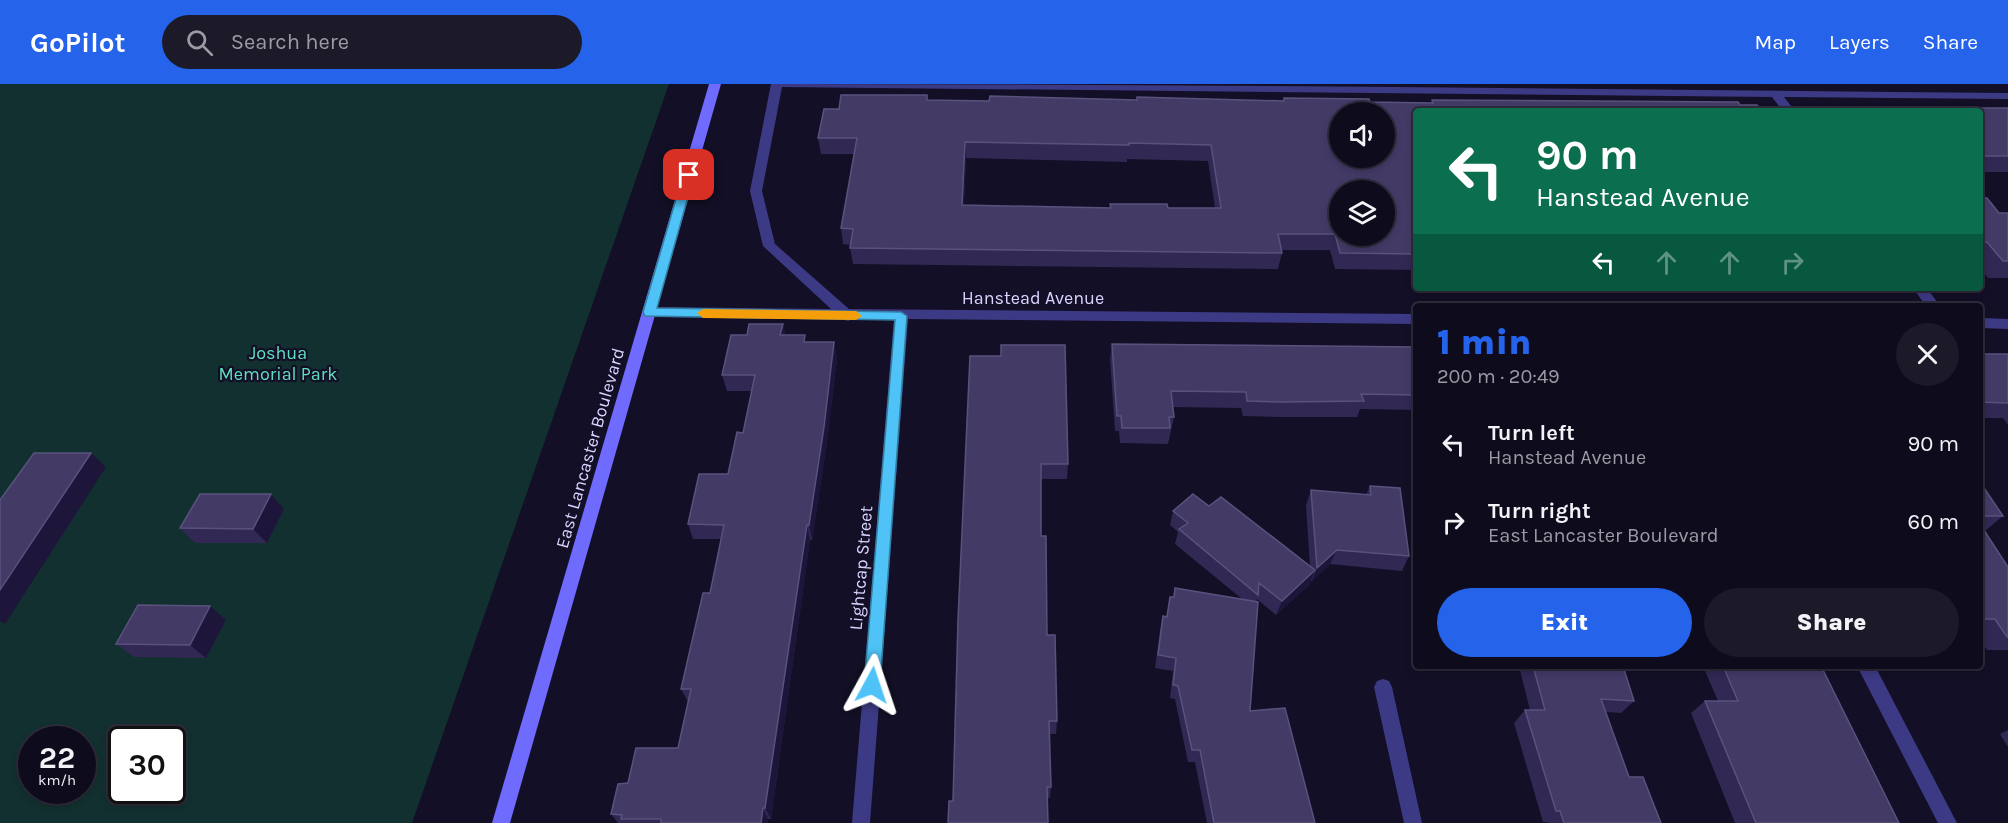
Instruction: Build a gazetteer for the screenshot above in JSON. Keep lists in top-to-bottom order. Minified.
{"streets":{"main road":["East Lancaster Boulevard"],"street":["Hanstead Avenue","Lightcap Street"]},"crossings":[["Hanstead Avenue","East Lancaster Boulevard"],["Hanstead Avenue","Lightcap Street"]],"parks":["Joshua Memorial Park"],"page":{"header":"GoPilot","search":"Search here","nav":["Map","Layers","Share"],"turn":["90 m","Hanstead Avenue"],"heading":["1 min","200 m · 20:49"],"list":[{"name":"Turn left","note":"Hanstead Avenue","value":"90 m"},{"name":"Turn right","note":"East Lancaster Boulevard","value":"60 m"}],"buttons":["Exit","Share"],"speed":"22 km/h","limit":"30"}}
